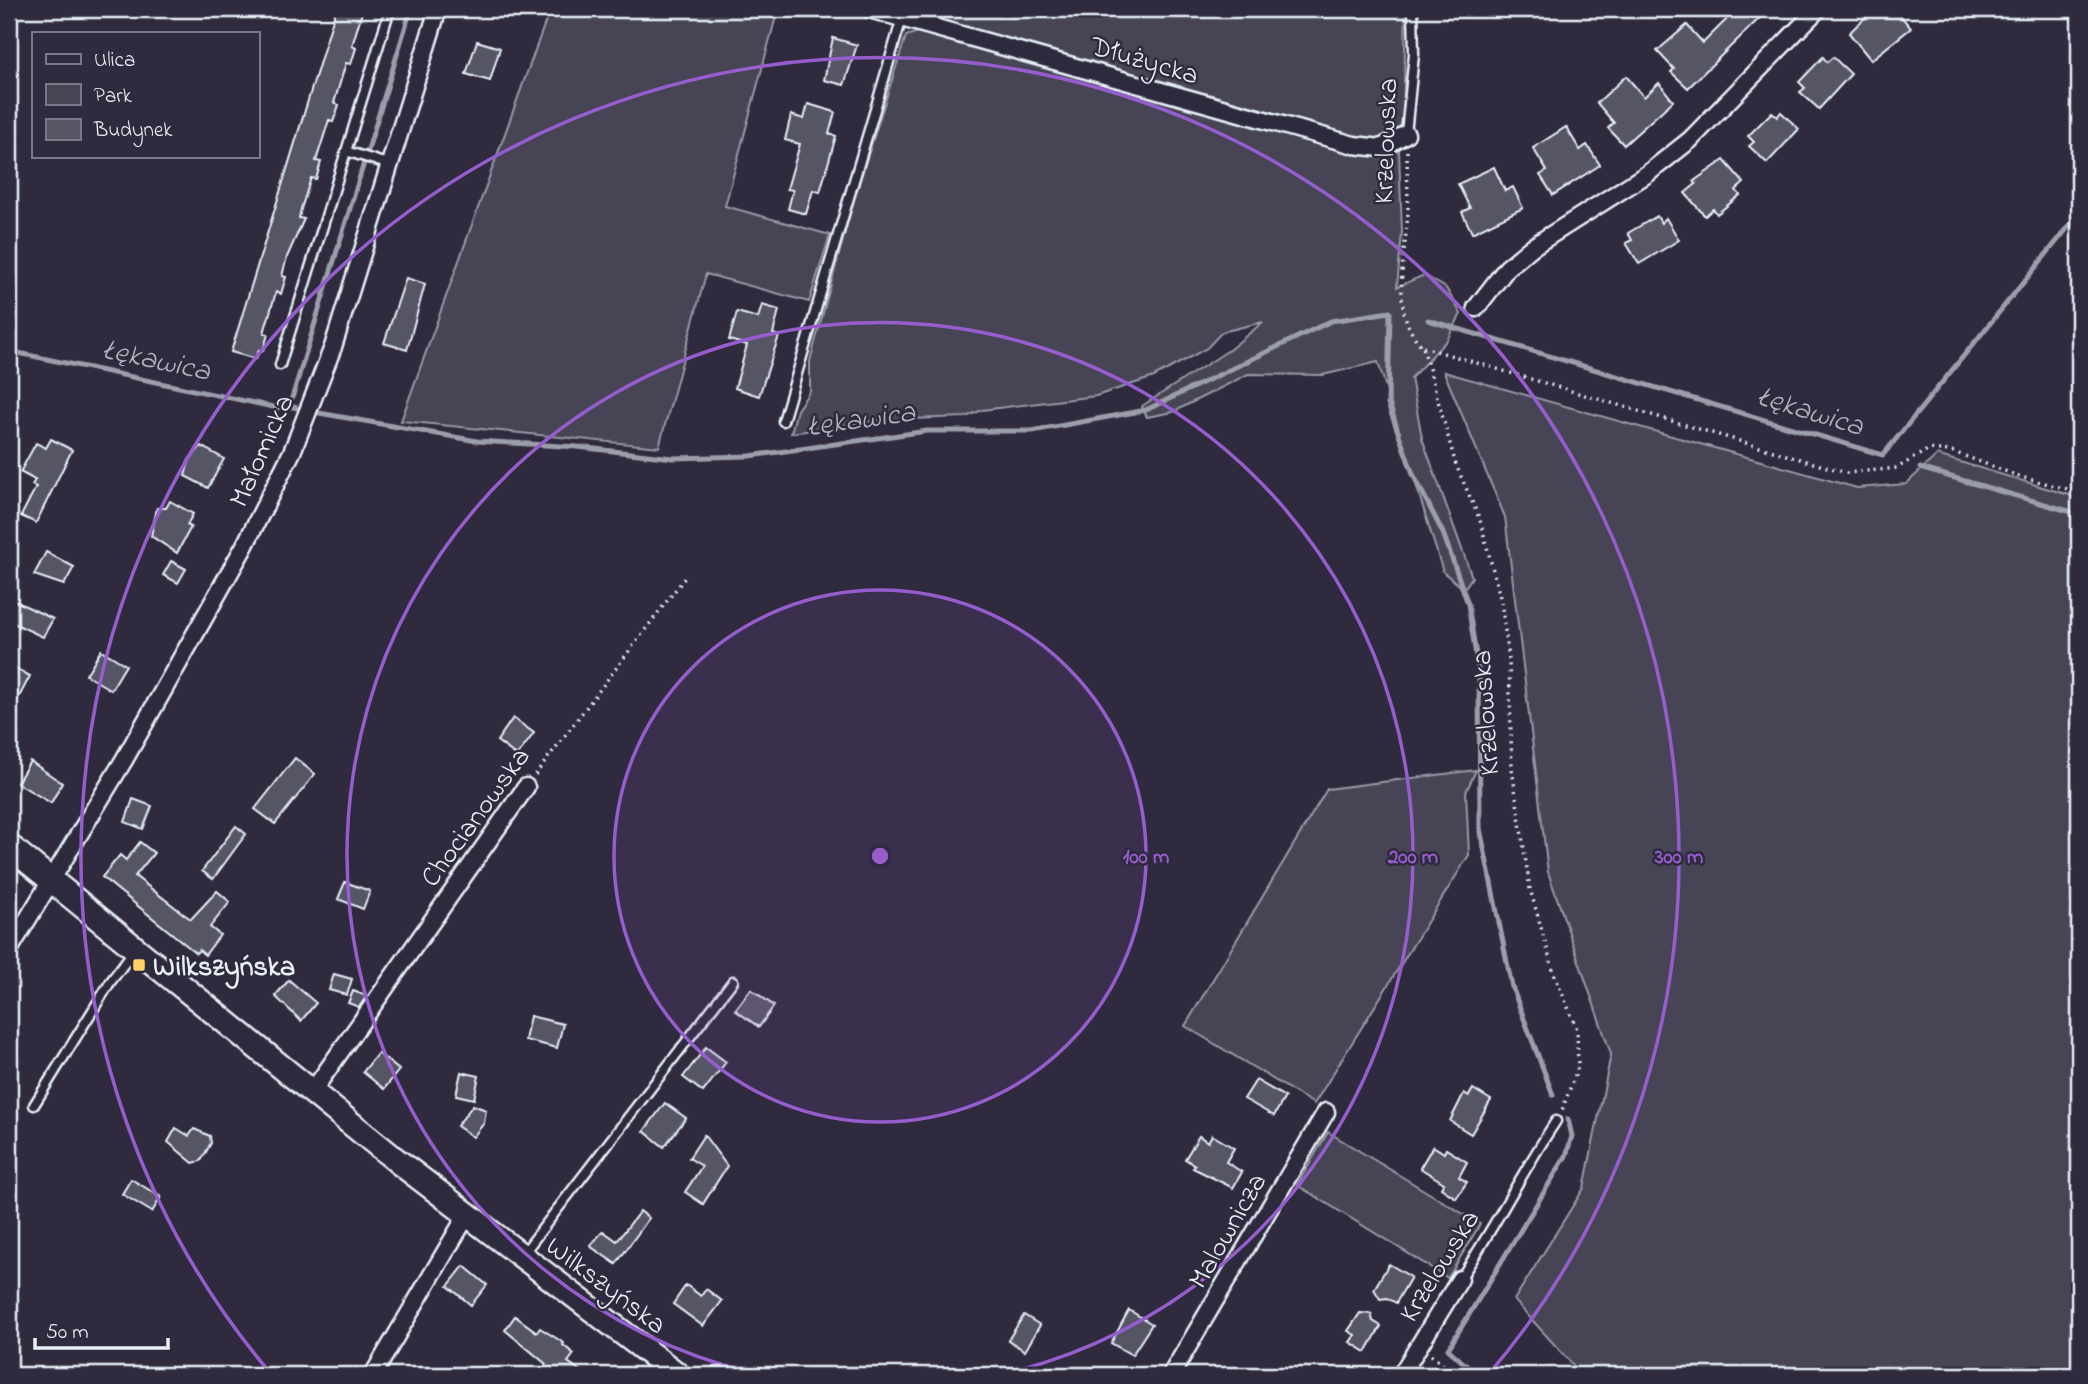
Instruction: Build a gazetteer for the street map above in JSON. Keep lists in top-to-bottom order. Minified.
{"streets":{"street":["Dłużycka","Krzelowska","Małomicka","Chocianowska","Malownicza","Wilkszyńska"]},"crossings":[["Dłużycka","Krzelowska"],["Małomicka","Wilkszyńska"],["Chocianowska","Wilkszyńska"]],"water":["Łękawica"],"places":{"transit":["Wilkszyńska"]},"legend":["Ulica","Park","Budynek"],"scale_bar":"50 m","rings":["100 m","200 m","300 m"]}
